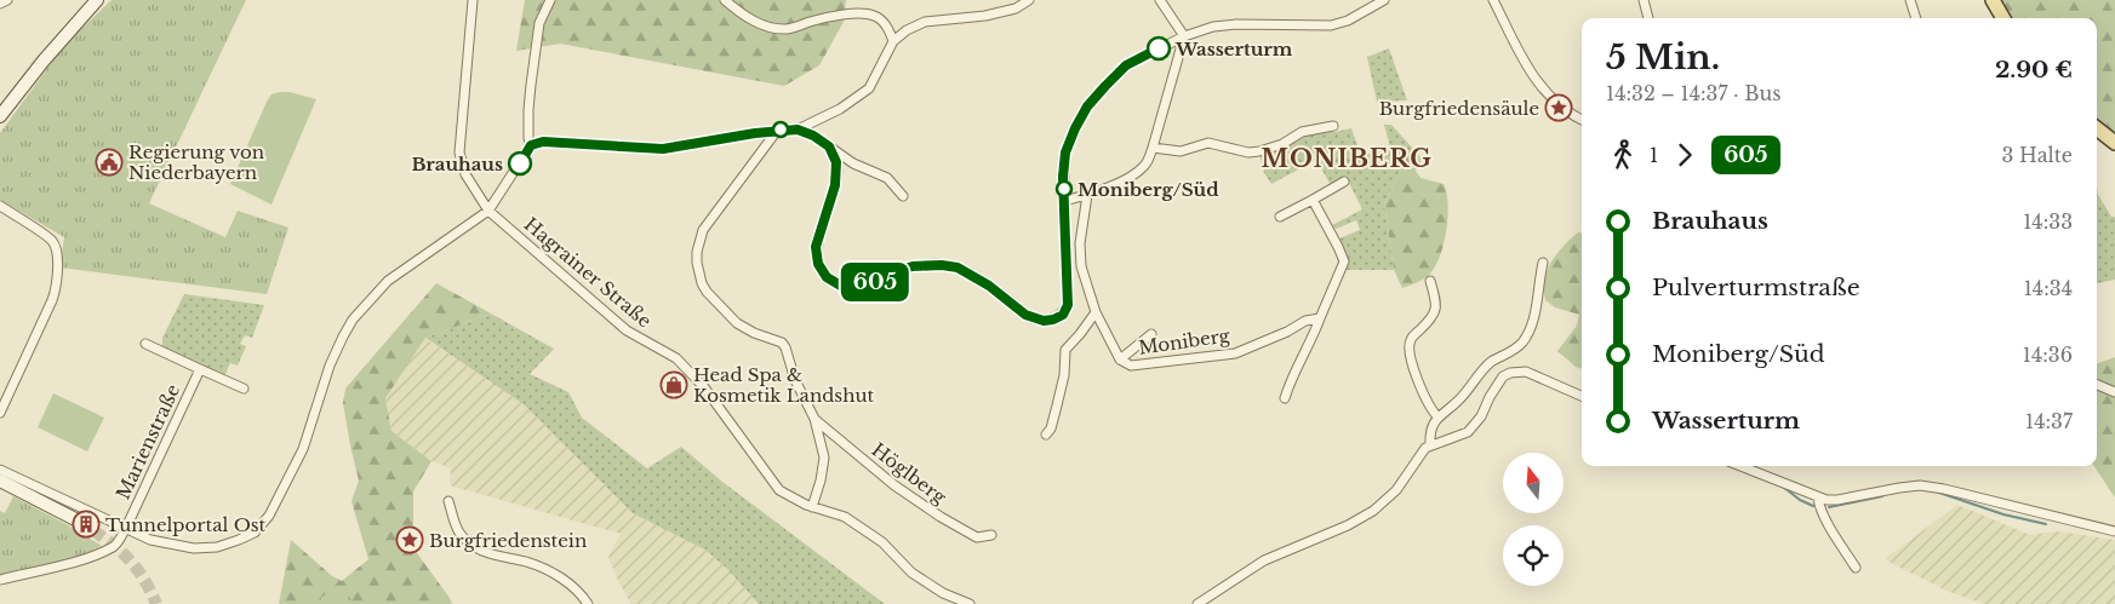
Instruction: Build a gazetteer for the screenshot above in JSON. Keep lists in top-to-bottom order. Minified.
{"streets":{"street":["Hagrainer Straße","Moniberg","Marienstraße","Höglberg"]},"crossings":[["Hagrainer Straße","Höglberg"]],"districts":["MONIBERG"],"places":{"other":["Wasserturm","Brauhaus","Moniberg/Süd"],"place":["Burgfriedensäule","Burgfriedenstein"],"public building":["Regierung von Niederbayern"],"shop":["Head Spa & Kosmetik Landshut"],"building":["Tunnelportal Ost"]},"lines":["bus line 605"],"north":"top","page":{"on_map":"605","heading":["5 Min.","14:32 – 14:37 · Bus","2.90 €"],"legs":["1","605","3 Halte"],"list":[{"name":"Brauhaus","value":"14:33"},{"name":"Pulverturmstraße","value":"14:34"},{"name":"Moniberg/Süd","value":"14:36"},{"name":"Wasserturm","value":"14:37"}]}}
